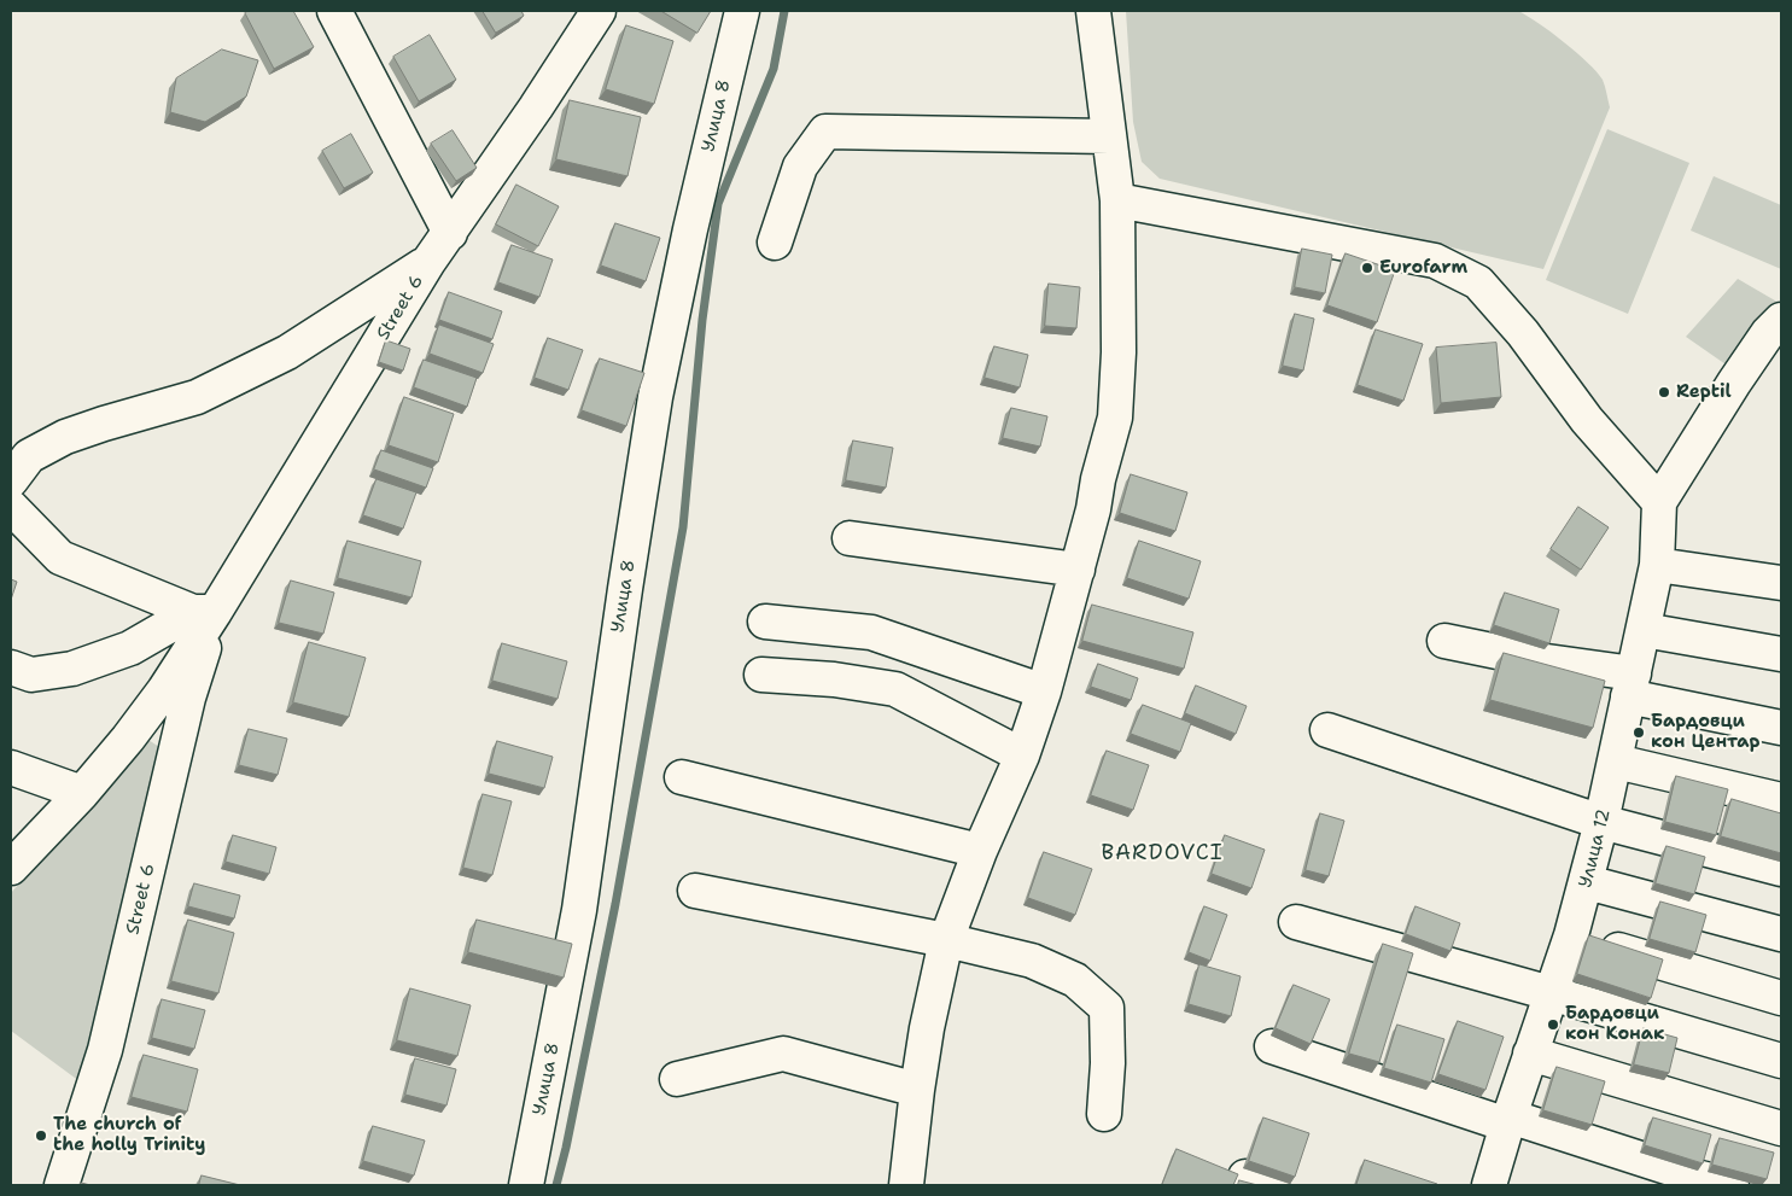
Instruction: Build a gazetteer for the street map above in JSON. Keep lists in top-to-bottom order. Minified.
{"streets":{"street":["Улица 8","Street 6","Улица 12"]},"districts":["BARDOVCI"],"places":["Eurofarm","Reptil","Бардовци кон Центар","Бардовци кон Конак","Тhe church of the holly Trinity"]}
